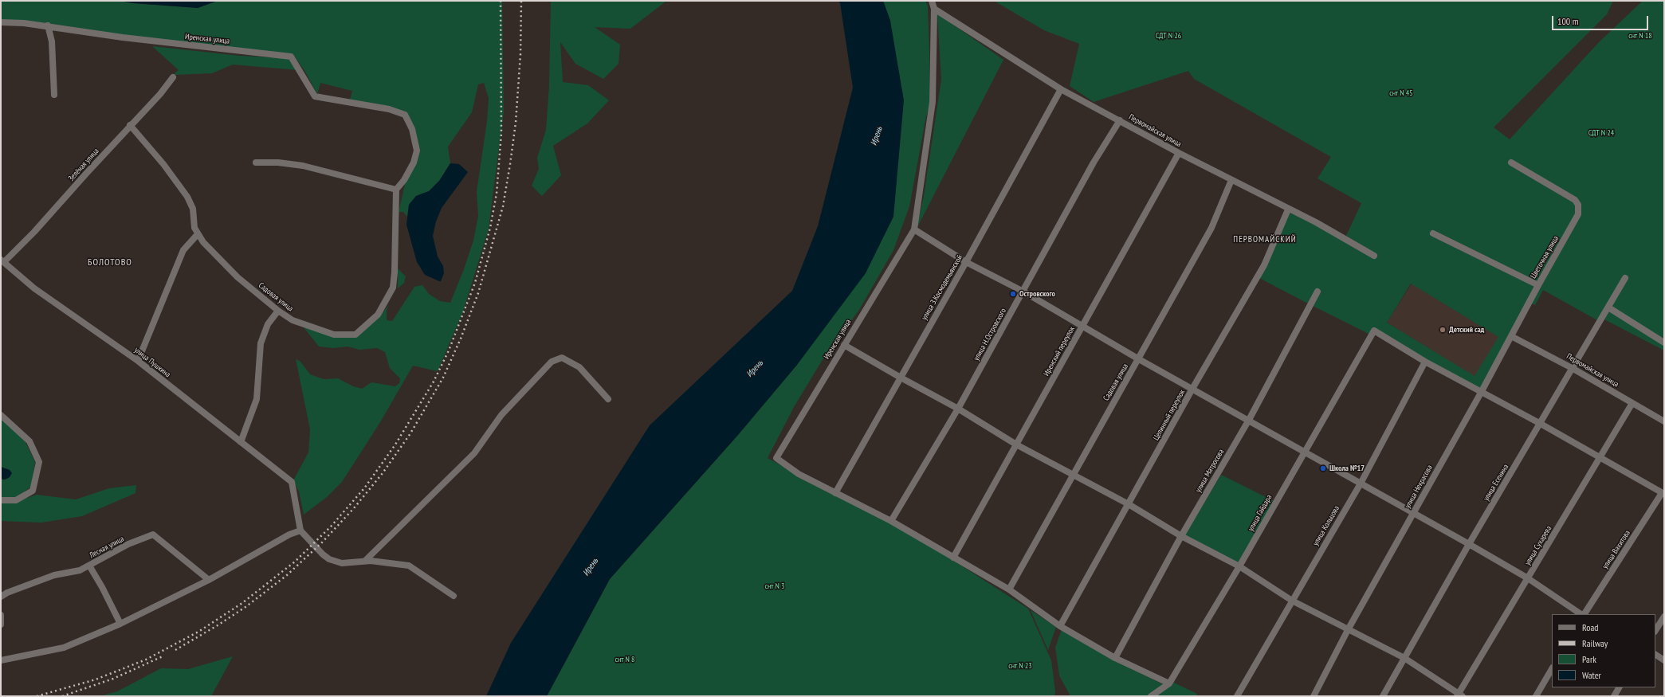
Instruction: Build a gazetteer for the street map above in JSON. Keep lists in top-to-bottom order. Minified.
{"streets":{"street":["Иренская улица","Первомайская улица","Зелёная улица","Цветочная улица","улица З.Космодемьянской","Садовая улица","улица Н.Островского","Иренский переулок","улица Пушкина","Целинный переулок","улица Матросова","улица Есенина","улица Некрасова","улица Гайдара","улица Кольцова","улица Сухарева","Лесная улица","улица Вахитова"]},"crossings":[["Иренская улица","улица З.Космодемьянской"],["Иренская улица","Садовая улица"],["Первомайская улица","улица З.Космодемьянской"],["Первомайская улица","Садовая улица"],["Первомайская улица","улица Н.Островского"],["Первомайская улица","Иренский переулок"],["Первомайская улица","Целинный переулок"],["Первомайская улица","улица Есенина"],["Первомайская улица","улица Некрасова"],["Первомайская улица","улица Сухарева"],["Зелёная улица","Садовая улица"],["Зелёная улица","улица Пушкина"],["Цветочная улица","улица Некрасова"],["улица Гайдара","улица Кольцова"]],"districts":["ПЕРВОМАЙСКИЙ","БОЛОТОВО"],"water":["Ирень"],"parks":["СДТ N 26","снт N 18","снт N 45","СДТ N 24","снт N 3","снт N 8","снт N 23"],"places":["Островского","Детский сад","Школа №17"],"legend":["Road","Railway","Park","Water"],"scale_bar":"100 m"}
